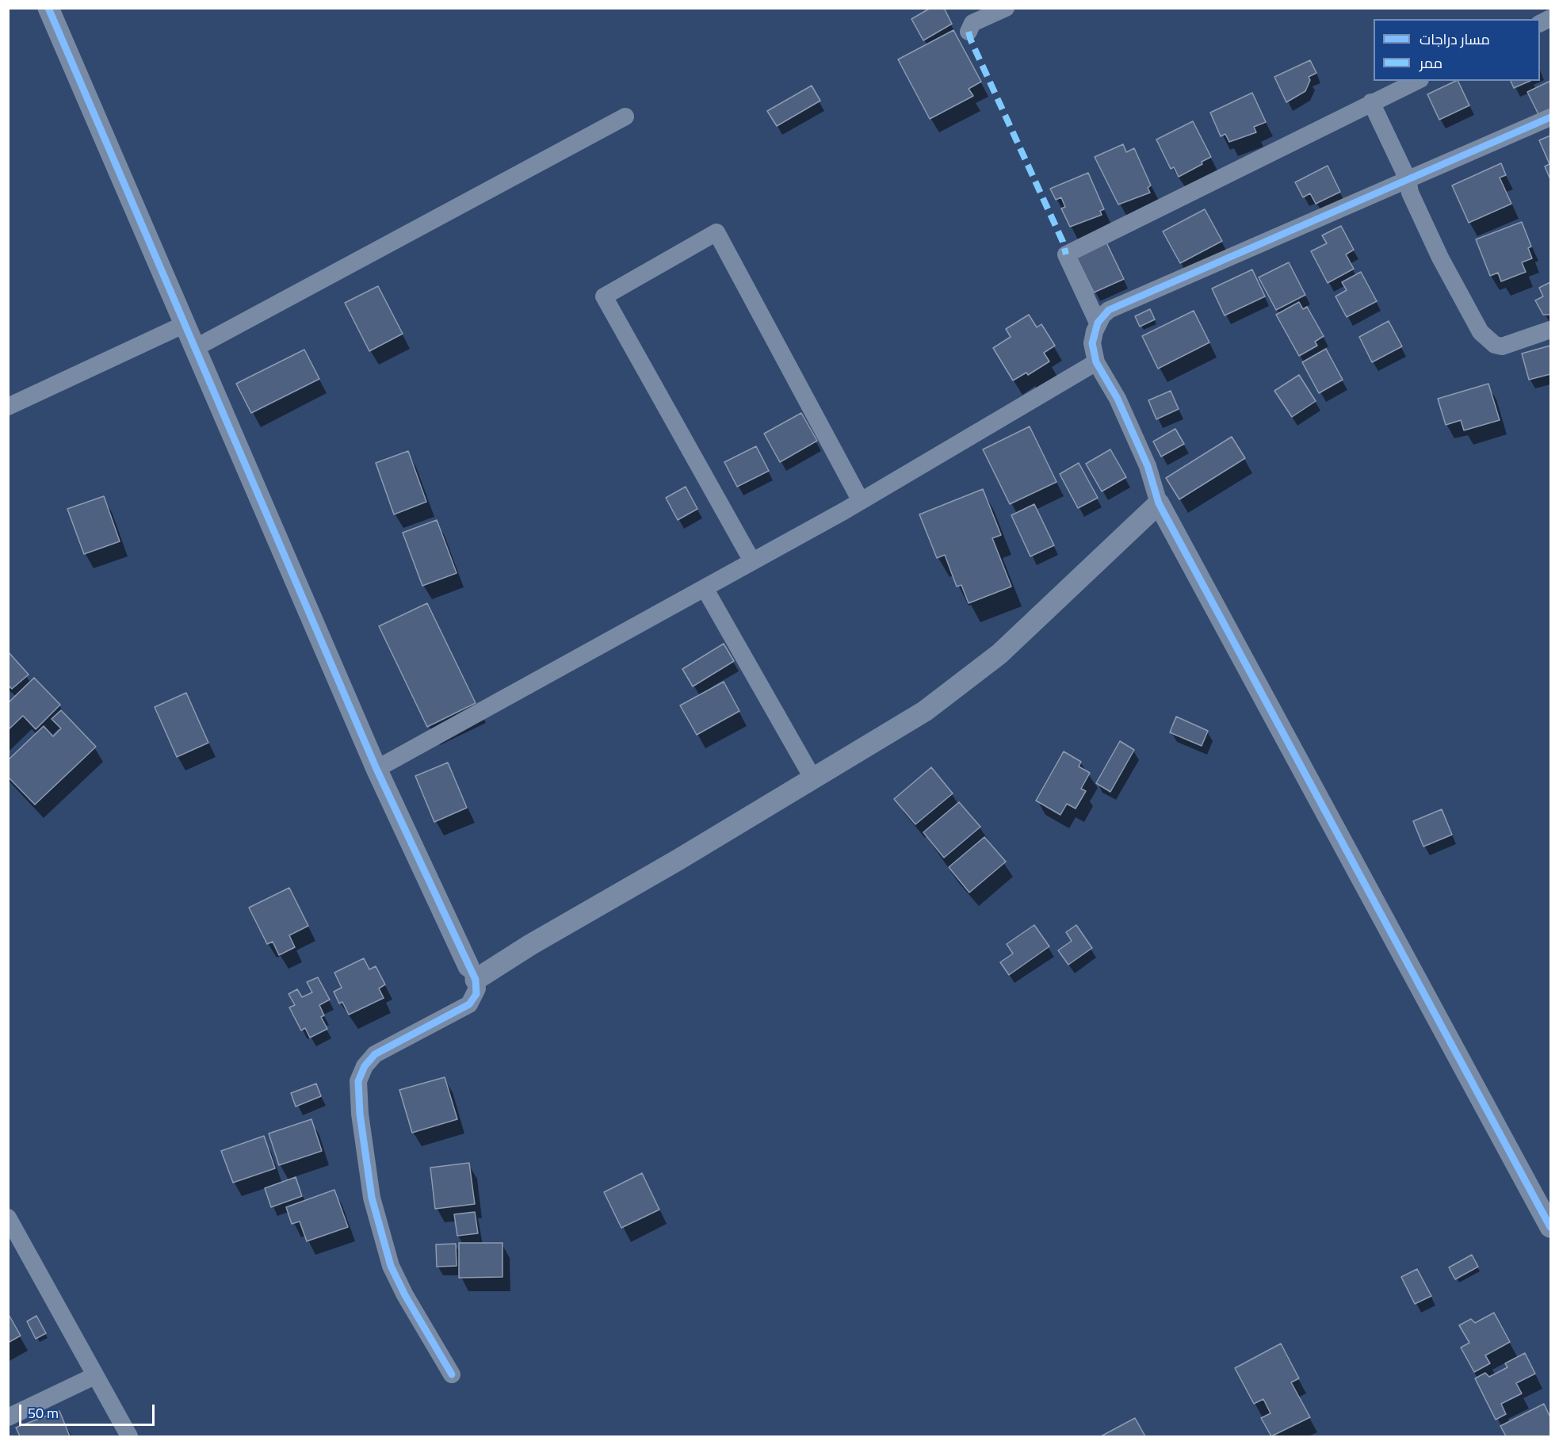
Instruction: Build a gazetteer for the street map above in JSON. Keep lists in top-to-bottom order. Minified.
{"legend":["مسار دراجات","ممر"],"scale_bar":"50 m"}
